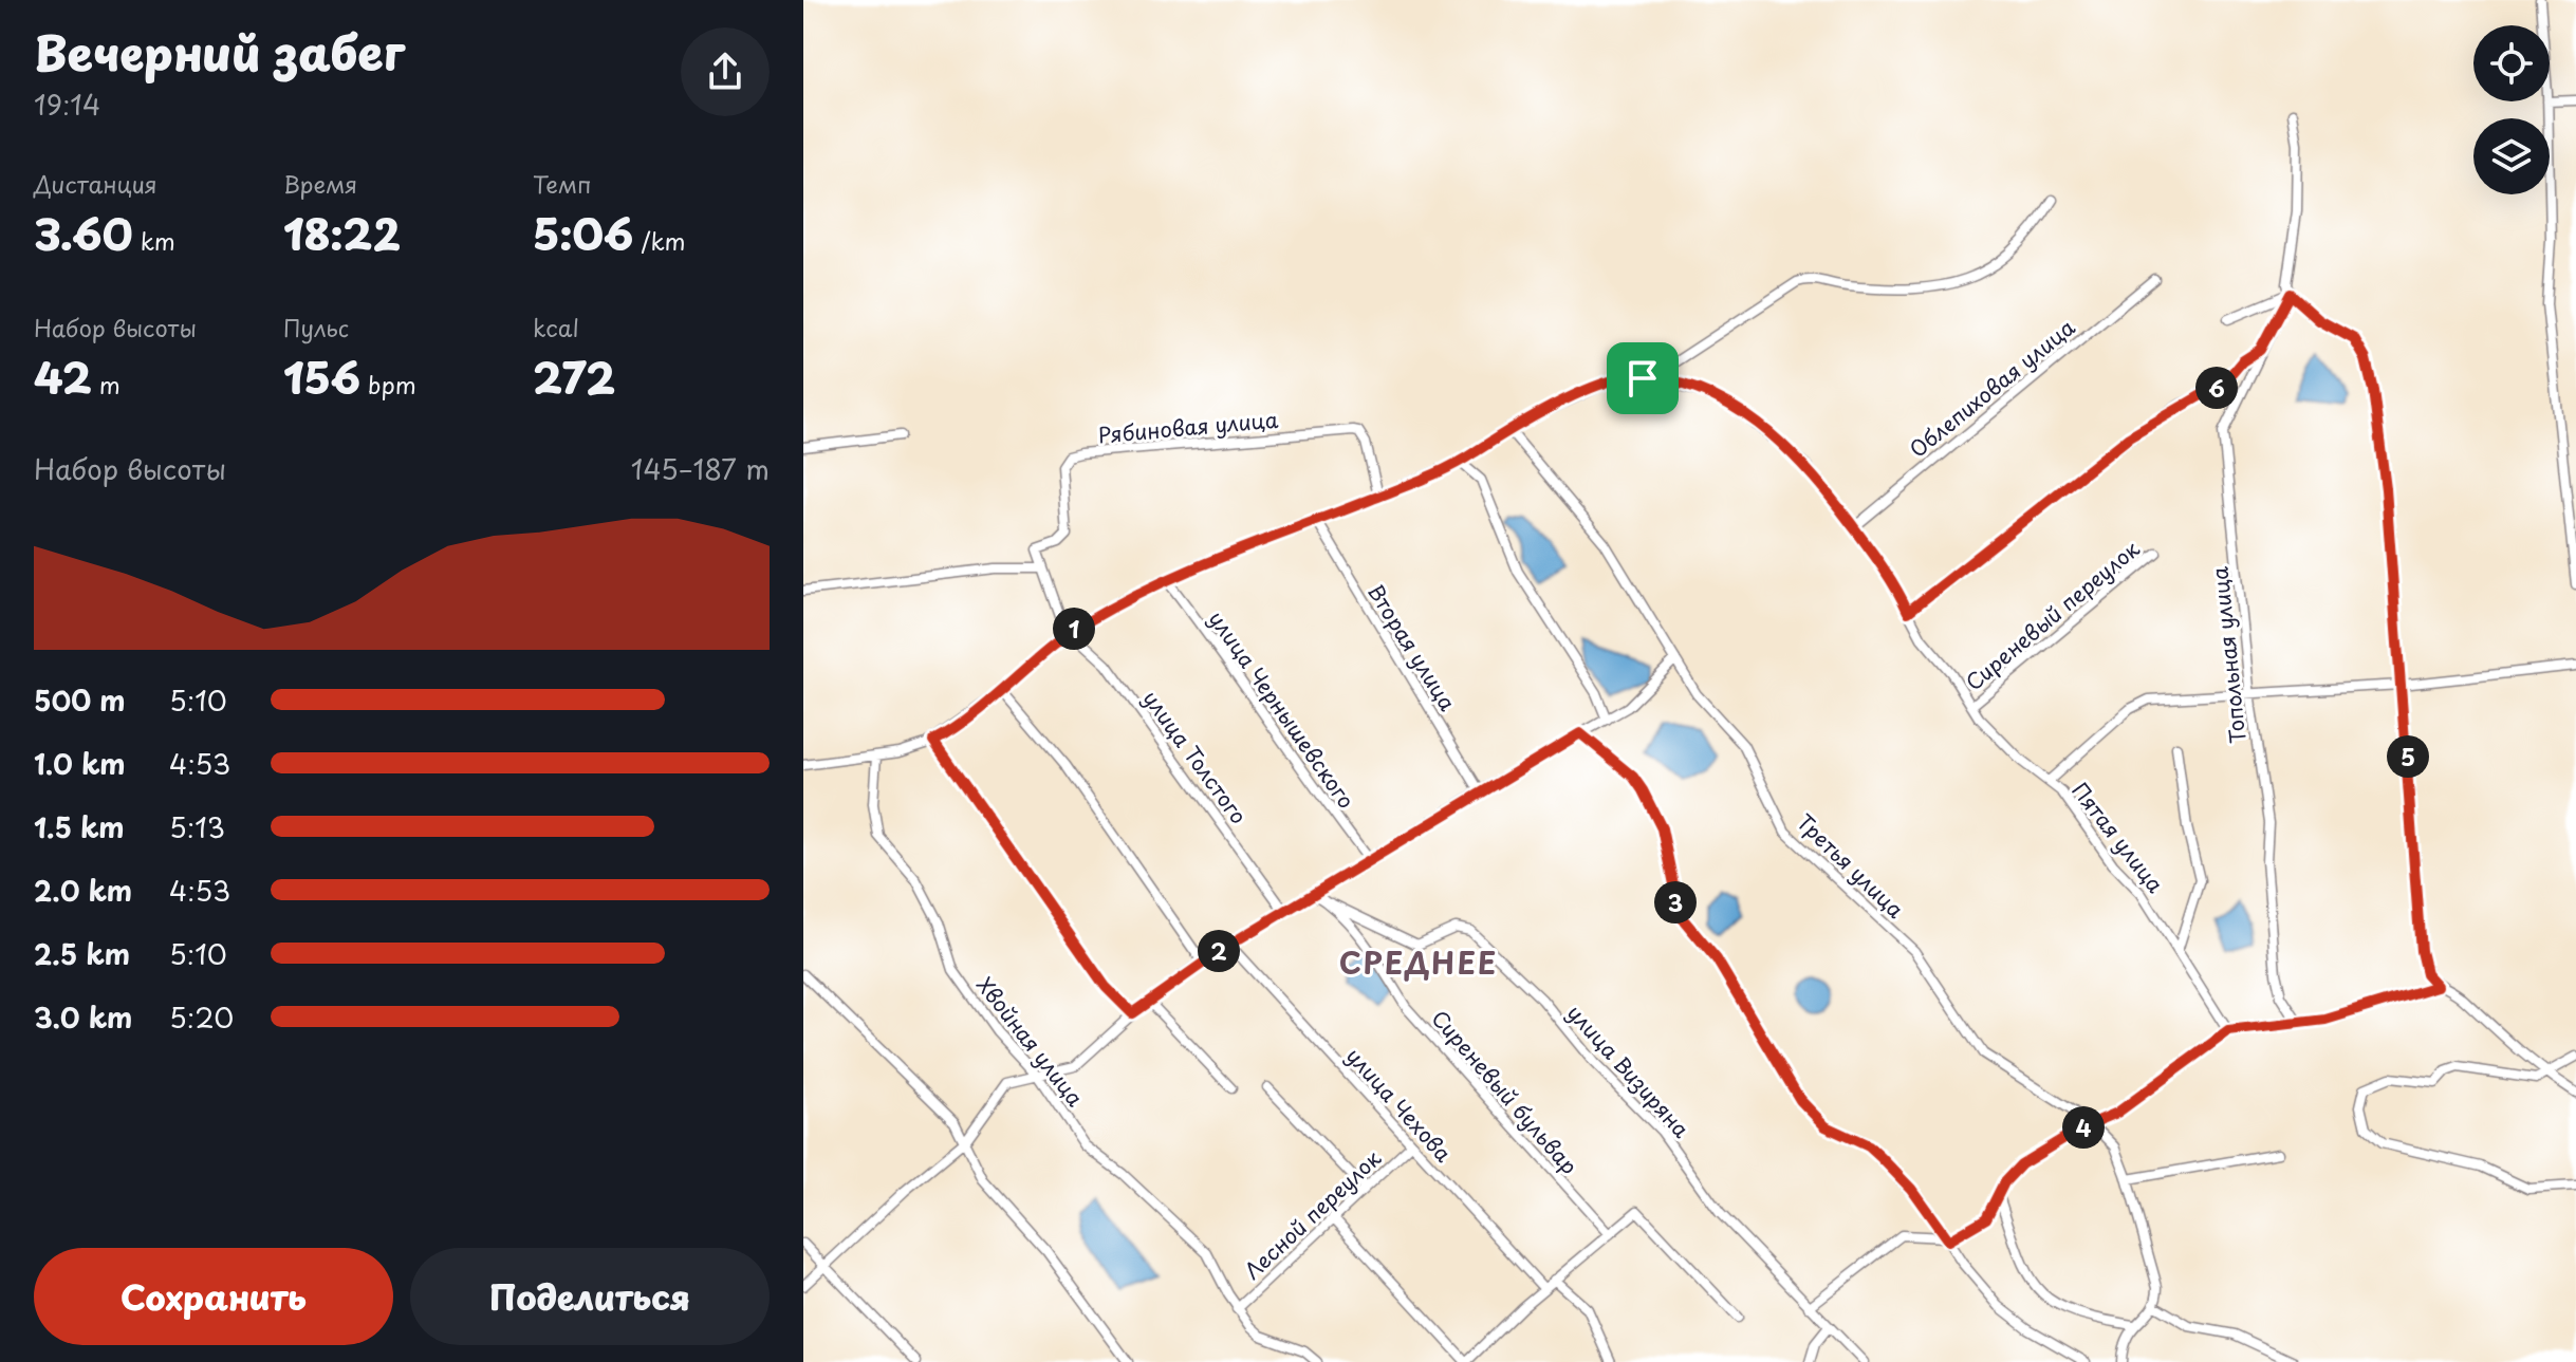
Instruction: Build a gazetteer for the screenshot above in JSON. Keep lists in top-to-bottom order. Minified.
{"streets":{"street":["Облепиховая улица","Рябиновая улица","Сиреневый переулок","Вторая улица","Топольная улица","улица Чернышевского","улица Толстого","Пятая улица","Третья улица","Хвойная улица","улица Визиряна","Сиреневый бульвар","улица Чехова","Лесной переулок"]},"crossings":[["Облепиховая улица","Пятая улица"],["Сиреневый переулок","Пятая улица"],["Хвойная улица","Лесной переулок"],["улица Визиряна","Сиреневый бульвар"],["улица Чехова","Лесной переулок"]],"districts":["СРЕДНЕЕ"],"page":{"heading":["Вечерний забег","19:14"],"stats":[["Дистанция","3.60 km"],["Время","18:22"],["Темп","5:06 /km"],["Набор высоты","42 m"],["Пульс","156 bpm"],["kcal","272"]],"pins":["6","1","5","3","2","4"],"chart":["Набор высоты","145–187 m"],"list":[{"name":"500 m","note":"5:10"},{"name":"1.0 km","note":"4:53"},{"name":"1.5 km","note":"5:13"},{"name":"2.0 km","note":"4:53"},{"name":"2.5 km","note":"5:10"},{"name":"3.0 km","note":"5:20"}],"buttons":["Сохранить","Поделиться"]}}
